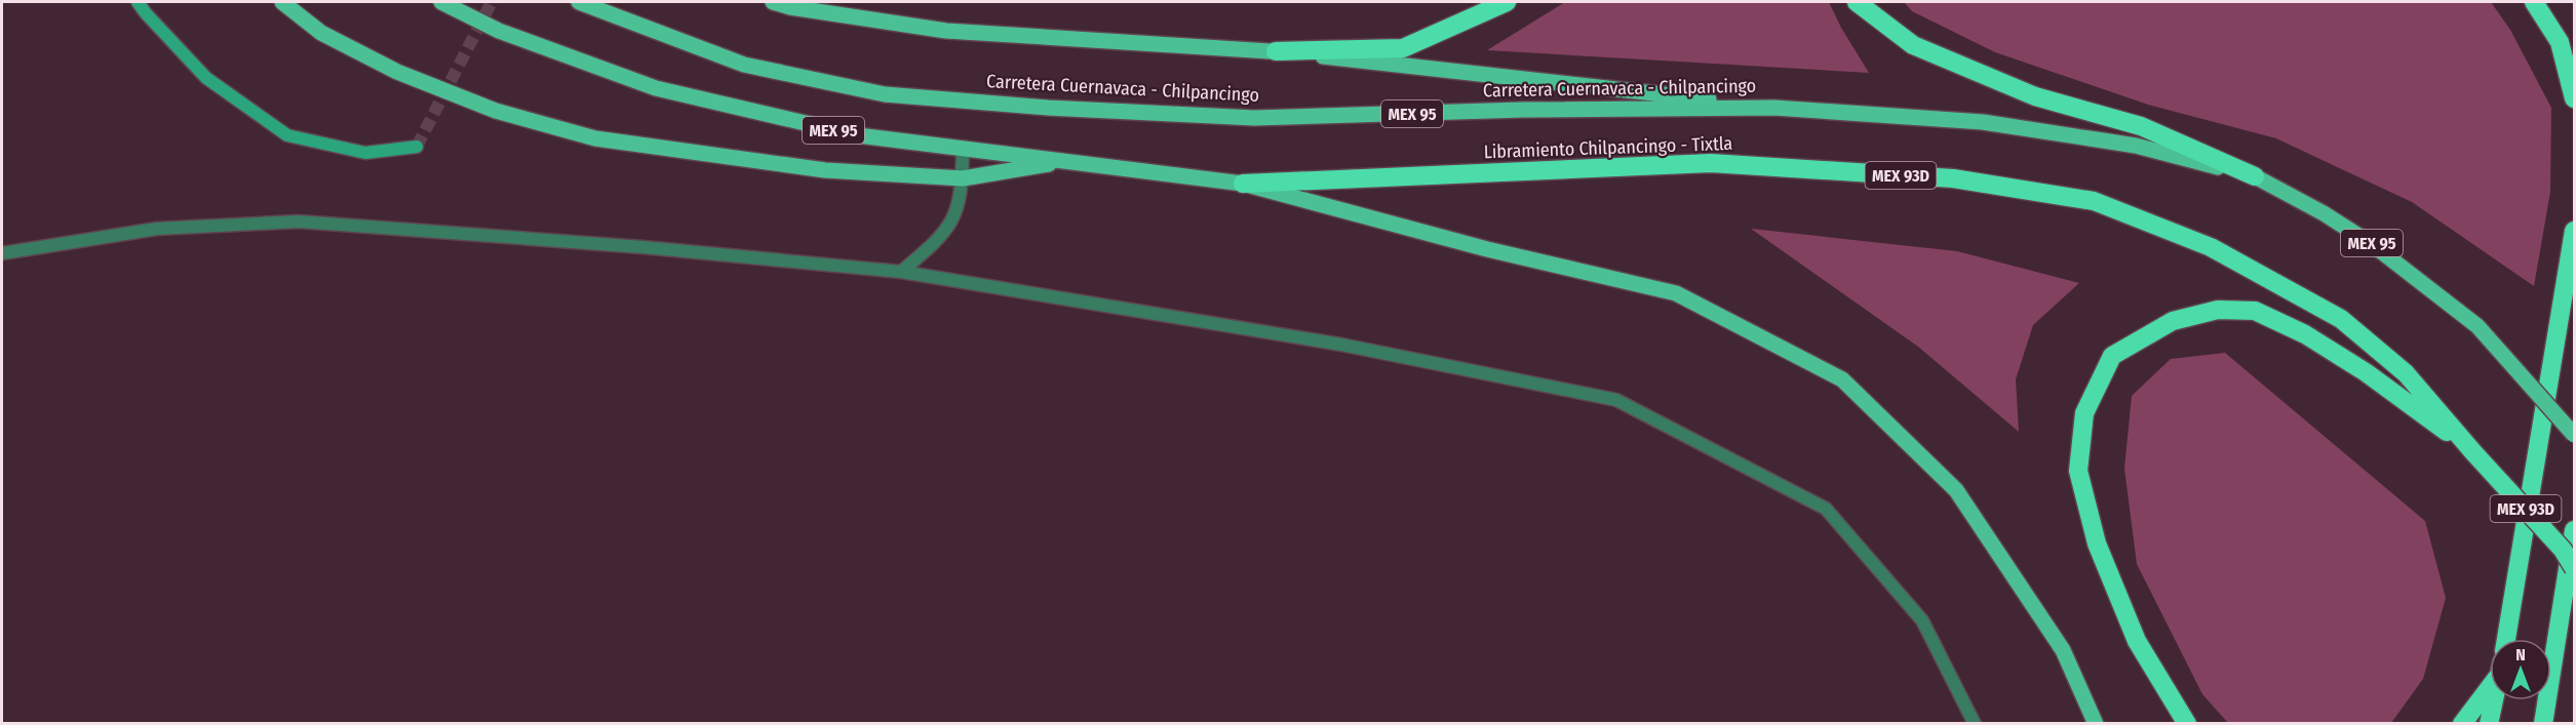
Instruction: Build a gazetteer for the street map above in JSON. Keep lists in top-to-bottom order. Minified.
{"streets":{"highway":["Libramiento Chilpancingo - Tixtla","MEX 93D"],"main road":["Carretera Cuernavaca - Chilpancingo","MEX 95"]},"crossings":[["MEX 95","Libramiento Chilpancingo - Tixtla"]],"north":"top"}
